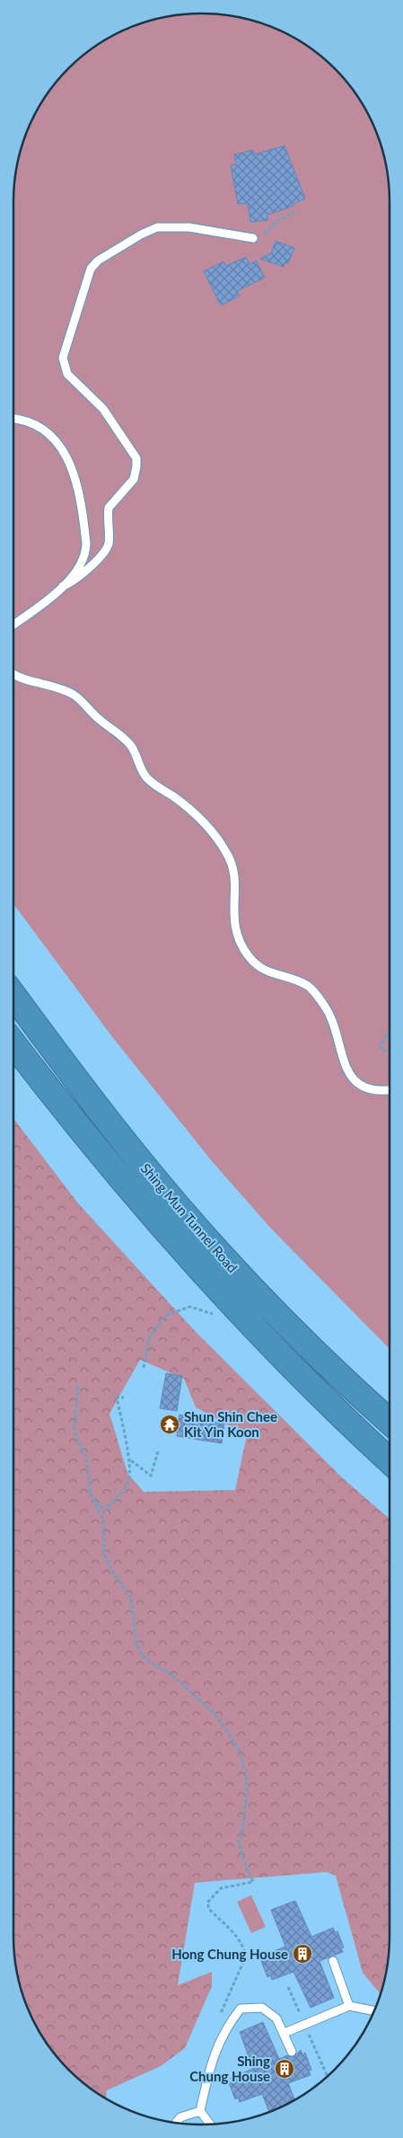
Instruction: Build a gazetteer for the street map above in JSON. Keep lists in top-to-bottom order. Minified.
{"streets":{"highway":["Shing Mun Tunnel Road"]},"places":{"temple":["Shun Shin Chee Kit Yin Koon"],"building":["Hong Chung House","Shing Chung House"]}}
